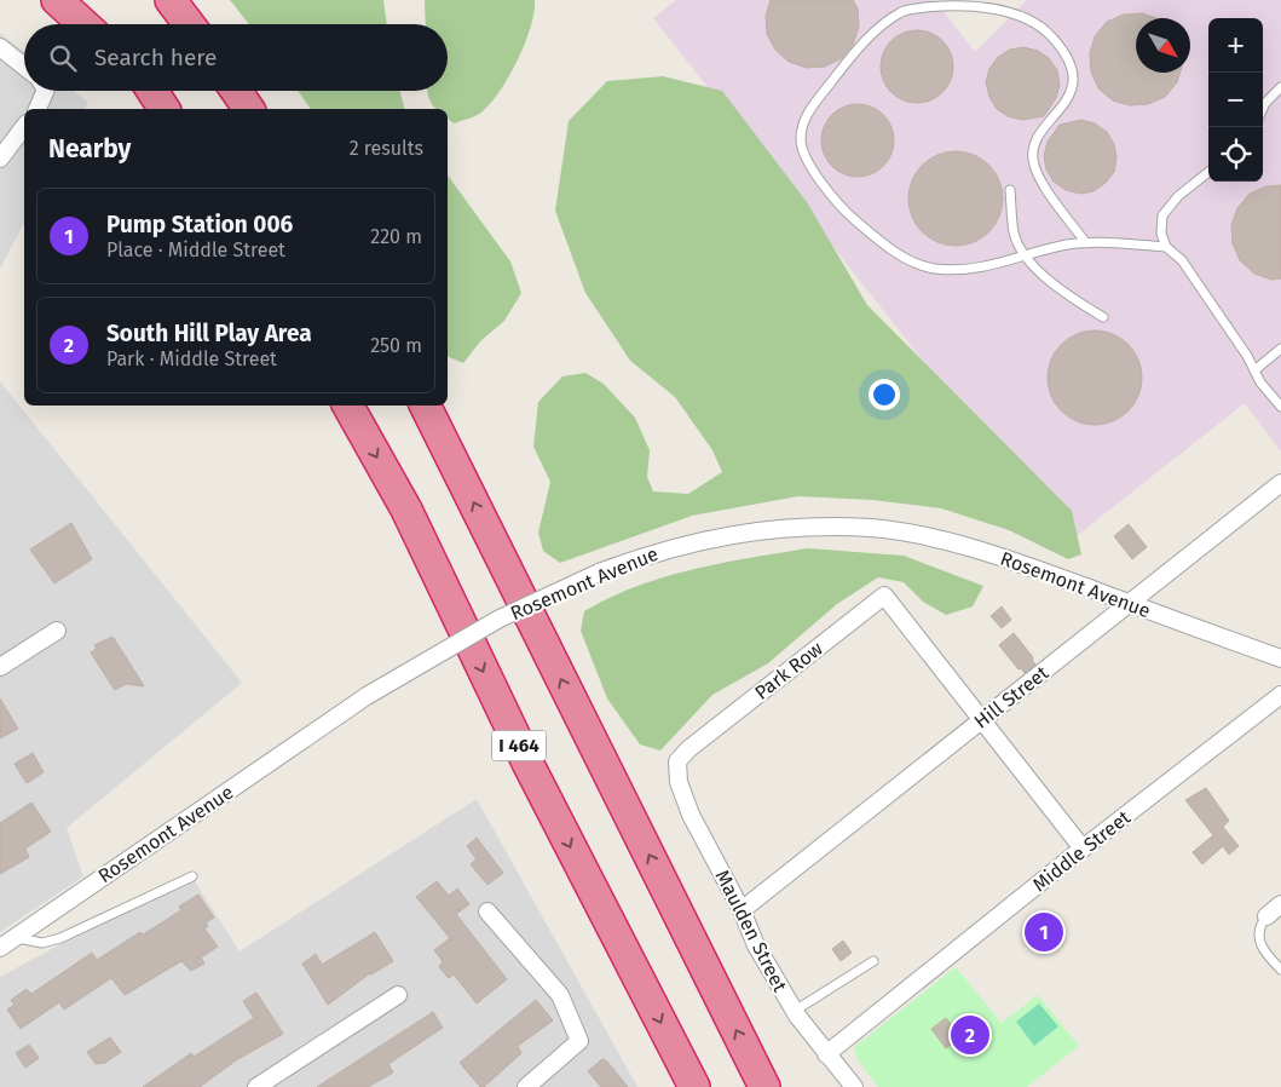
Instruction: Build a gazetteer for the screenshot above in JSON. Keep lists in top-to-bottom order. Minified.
{"streets":{"highway":["I 464"],"street":["Rosemont Avenue","Park Row","Hill Street","Middle Street","Maulden Street"]},"crossings":[["Rosemont Avenue","Hill Street"],["Park Row","Hill Street"],["Park Row","Maulden Street"],["Hill Street","Maulden Street"],["Middle Street","Maulden Street"]],"north":"bottom right","page":{"map_buttons":["+","−"],"search":"Search here","heading":["Nearby","2 results"],"list":[{"mark":"1","name":"Pump Station 006","note":"Place · Middle Street","value":"220 m"},{"mark":"2","name":"South Hill Play Area","note":"Park · Middle Street","value":"250 m"}],"pins":["1","2"]}}
